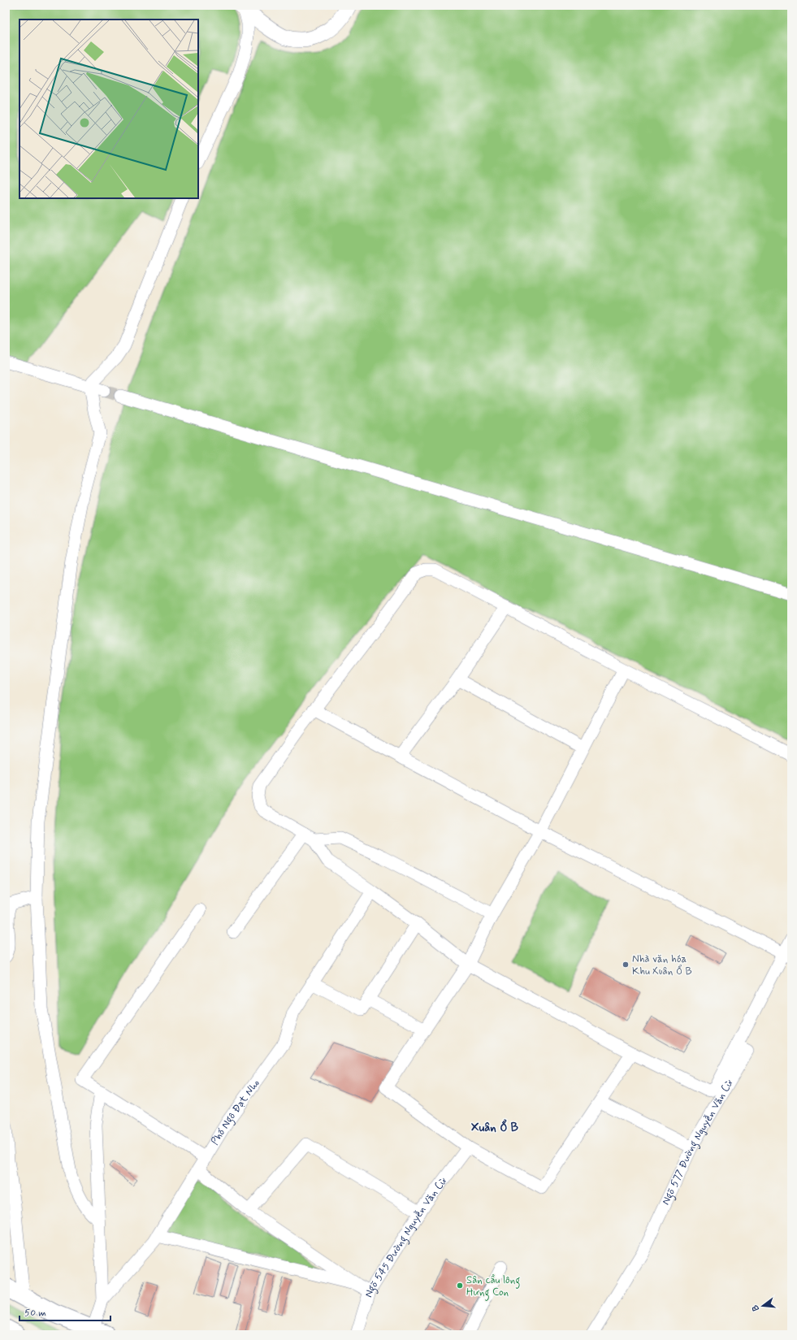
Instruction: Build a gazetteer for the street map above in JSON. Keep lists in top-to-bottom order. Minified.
{"streets":{"street":["Phố Ngô Đạt Nho","Ngõ 577 Đường Nguyễn Văn Cừ","Ngõ 545 Đường Nguyễn Văn Cừ"]},"districts":["Xuân Ổ B"],"places":["Nhà văn hóa Khu Xuân Ổ B","Sân cầu lông Hưng Con"],"scale_bar":"50 m","north":"left"}
